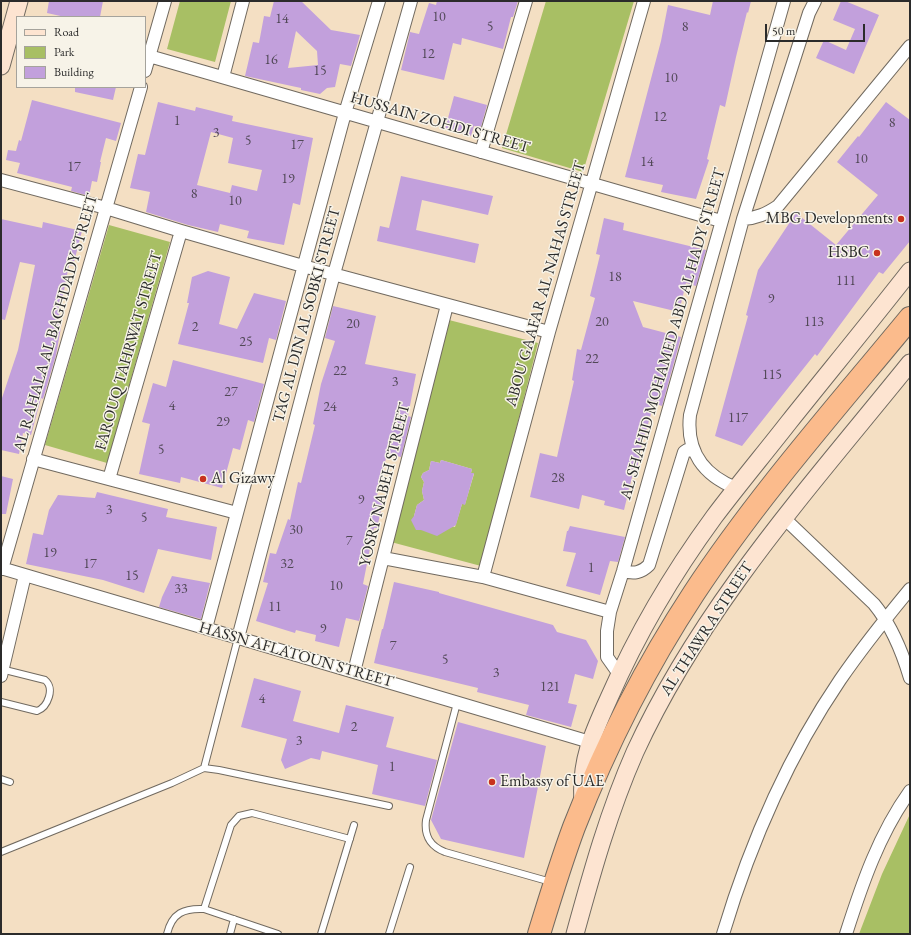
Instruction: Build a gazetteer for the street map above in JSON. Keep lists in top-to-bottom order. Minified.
{"streets":{"highway":["AL THAWRA STREET"],"street":["HUSSAIN ZOHDI STREET","ABOU GAAFAR AL NAHAS STREET","TAG AL DIN AL SOBKI STREET","AL RAHALA AL BAGHDADY STREET","AL SHAHID MOHAMED ABD AL HADY STREET","FAROUQ TAHRWAT STREET","YOSRY NABEH STREET","HASSN AFLATOUN STREET"]},"crossings":[["HUSSAIN ZOHDI STREET","ABOU GAAFAR AL NAHAS STREET"],["HUSSAIN ZOHDI STREET","TAG AL DIN AL SOBKI STREET"],["HUSSAIN ZOHDI STREET","AL SHAHID MOHAMED ABD AL HADY STREET"],["TAG AL DIN AL SOBKI STREET","HASSN AFLATOUN STREET"],["AL RAHALA AL BAGHDADY STREET","HASSN AFLATOUN STREET"],["AL SHAHID MOHAMED ABD AL HADY STREET","AL THAWRA STREET"],["YOSRY NABEH STREET","HASSN AFLATOUN STREET"],["AL THAWRA STREET","HASSN AFLATOUN STREET"]],"places":["MBG Developments","HSBC","Al Gizawy","Embassy of UAE"],"house_numbers":["10","14","5","8","12","16","15","10","12","1","8","3","5","17","10","14","17","19","8","10","18","111","9","20","113","20","2","25","22","22","115","3","27","4","24","117","29","5","28","9","3","5","30","7","19","17","32","1","15","10","33","11","9","7","5","3","121","4","2","3","1"],"legend":["Road","Park","Building"],"scale_bar":"50 m"}
